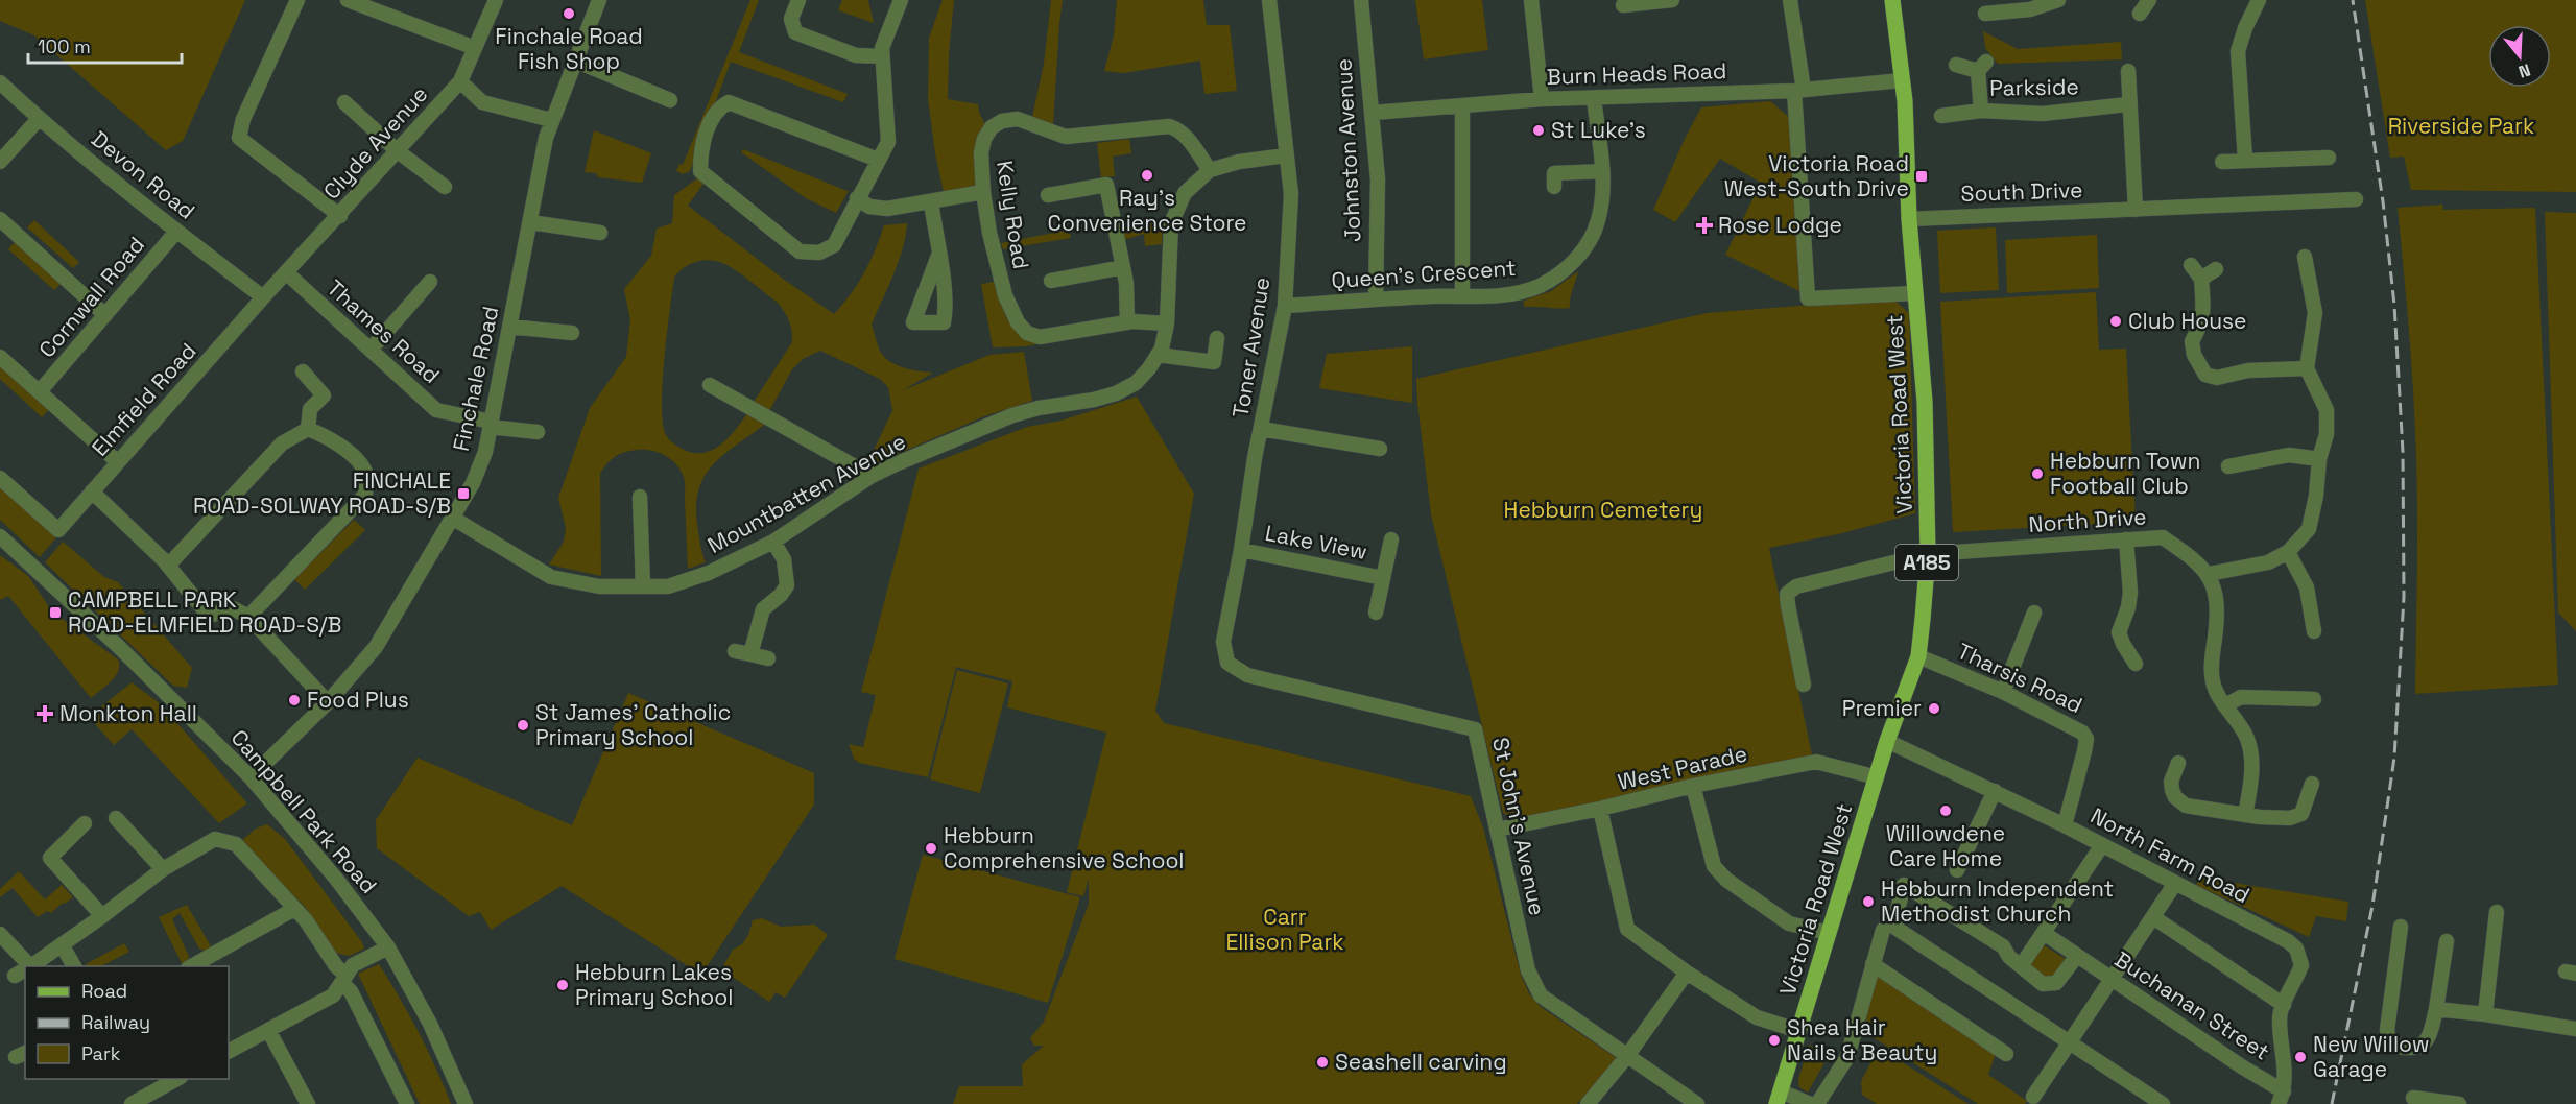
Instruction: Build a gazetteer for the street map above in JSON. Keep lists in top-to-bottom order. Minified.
{"streets":{"main road":["Victoria Road West","A185"],"street":["Burn Heads Road","Parkside","Clyde Avenue","Johnston Avenue","Devon Road","South Drive","Kelly Road","Queen's Crescent","Cornwall Road","Thames Road","Toner Avenue","Finchale Road","Elmfield Road","Mountbatten Avenue","North Drive","Lake View","Tharsis Road","West Parade","Campbell Park Road","St John's Avenue","North Farm Road","Buchanan Street"]},"crossings":[["Burn Heads Road","Johnston Avenue"],["Burn Heads Road","Queen's Crescent"],["Burn Heads Road","Victoria Road West"],["Clyde Avenue","Devon Road"],["Clyde Avenue","Thames Road"],["Clyde Avenue","Elmfield Road"],["Johnston Avenue","Queen's Crescent"],["Devon Road","Cornwall Road"],["Devon Road","Elmfield Road"],["South Drive","Victoria Road West"],["Kelly Road","Mountbatten Avenue"],["Queen's Crescent","Toner Avenue"],["Thames Road","Finchale Road"],["Toner Avenue","Mountbatten Avenue"],["Toner Avenue","Lake View"],["Toner Avenue","St John's Avenue"],["Finchale Road","Mountbatten Avenue"],["Finchale Road","Campbell Park Road"],["Victoria Road West","North Drive"],["Victoria Road West","Tharsis Road"],["Victoria Road West","West Parade"],["Victoria Road West","North Farm Road"],["Tharsis Road","North Farm Road"],["West Parade","St John's Avenue"],["North Farm Road","Buchanan Street"]],"parks":["Riverside Park","Hebburn Cemetery","Carr Ellison Park"],"places":{"other":["Finchale Road Fish Shop","St Luke's","Ray's Convenience Store","Club House","Hebburn Town Football Club","Food Plus","Premier","St James' Catholic Primary School","Willowdene Care Home","Hebburn Comprehensive School","Hebburn Independent Methodist Church","Hebburn Lakes Primary School","Shea Hair Nails & Beauty","New Willow Garage","Seashell carving"],"transit":["Victoria Road West-South Drive","FINCHALE ROAD-SOLWAY ROAD-S/B","CAMPBELL PARK ROAD-ELMFIELD ROAD-S/B"],"health":["Rose Lodge","Monkton Hall"]},"legend":["Road","Railway","Park"],"scale_bar":"100 m","north":"bottom"}
